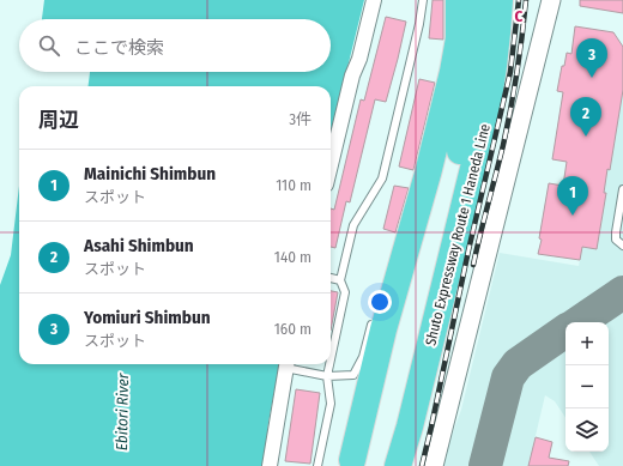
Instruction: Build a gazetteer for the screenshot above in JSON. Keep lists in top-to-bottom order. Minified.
{"streets":{"highway":["Shuto Expressway Route 1 Haneda Line"]},"water":["Ebitori River"],"page":{"search":"ここで検索","pins":["3","2","1"],"heading":["周辺","3件"],"list":[{"mark":"1","name":"Mainichi Shimbun","note":"スポット","value":"110 m"},{"mark":"2","name":"Asahi Shimbun","note":"スポット","value":"140 m"},{"mark":"3","name":"Yomiuri Shimbun","note":"スポット","value":"160 m"}],"map_buttons":["+","−"]},"grid":{"columns":["C"]}}
